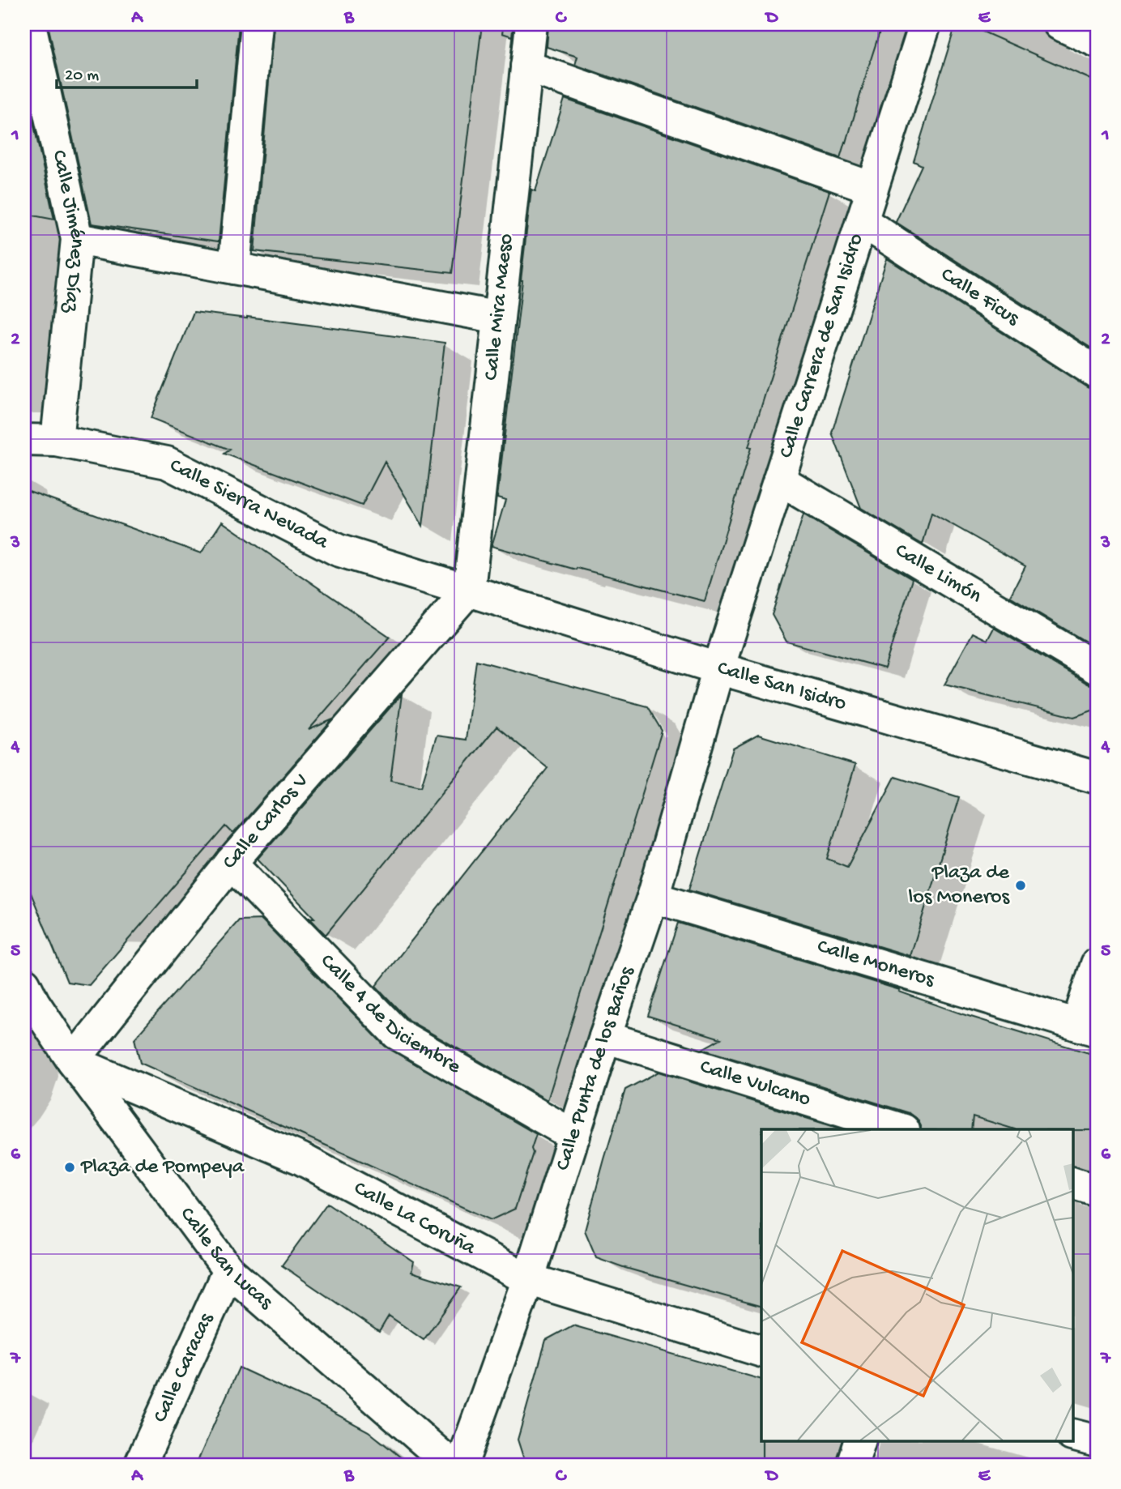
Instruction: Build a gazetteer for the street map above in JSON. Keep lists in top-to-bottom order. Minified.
{"streets":{"street":["Calle Jiménez Díaz","Calle Ficus","Calle Mira Maeso","Calle Carrera de San Isidro","Calle Sierra Nevada","Calle Limón","Calle San Isidro","Calle Carlos V","Calle Moneros","Calle 4 de Diciembre","Calle Punta de los Baños","Calle Vulcano","Calle La Coruña","Calle San Lucas","Calle Caracas"]},"crossings":[["Calle Jiménez Díaz","Calle Sierra Nevada"],["Calle Ficus","Calle Carrera de San Isidro"],["Calle Mira Maeso","Calle Sierra Nevada"],["Calle Mira Maeso","Calle San Isidro"],["Calle Mira Maeso","Calle Carlos V"],["Calle Carrera de San Isidro","Calle Limón"],["Calle Carrera de San Isidro","Calle San Isidro"],["Calle Carrera de San Isidro","Calle Punta de los Baños"],["Calle Sierra Nevada","Calle San Isidro"],["Calle Sierra Nevada","Calle Carlos V"],["Calle San Isidro","Calle Carlos V"],["Calle San Isidro","Calle Punta de los Baños"],["Calle Carlos V","Calle 4 de Diciembre"],["Calle Carlos V","Calle La Coruña"],["Calle Carlos V","Calle San Lucas"],["Calle Moneros","Calle Punta de los Baños"],["Calle 4 de Diciembre","Calle Punta de los Baños"],["Calle Punta de los Baños","Calle Vulcano"],["Calle Punta de los Baños","Calle La Coruña"],["Calle La Coruña","Calle San Lucas"],["Calle San Lucas","Calle Caracas"]],"places":["Plaza de los Moneros","Plaza de Pompeya"],"scale_bar":"20 m","grid":{"columns":["A","B","C","D","E"],"rows":["1","2","3","4","5","6","7"]}}
